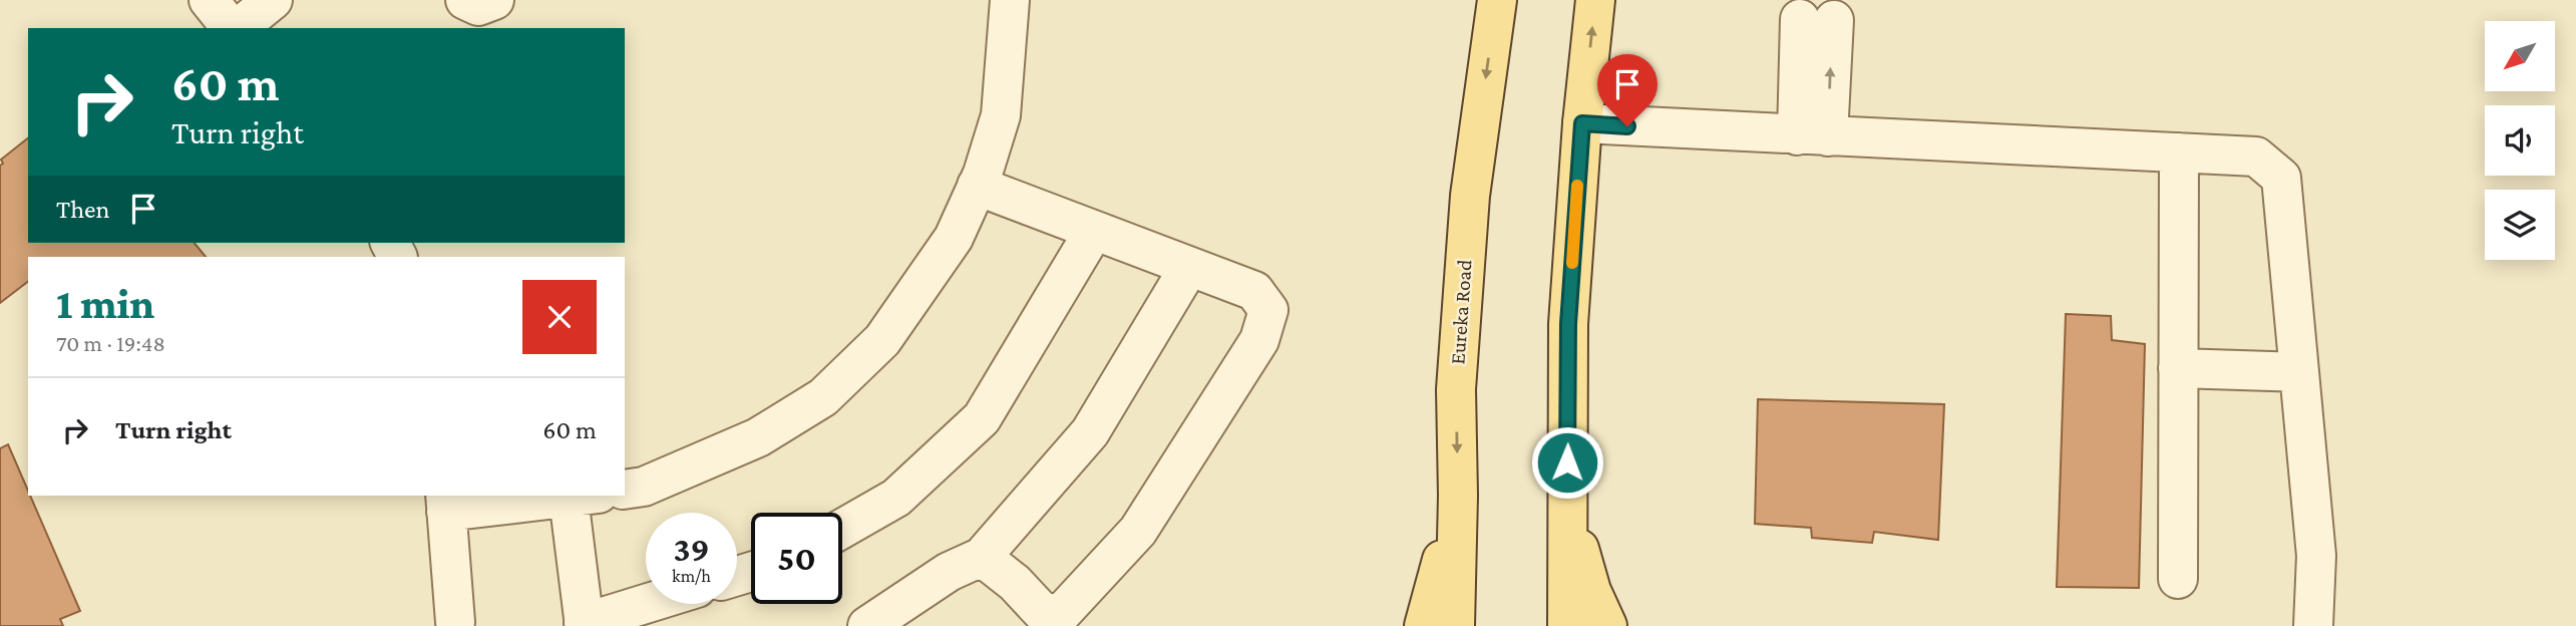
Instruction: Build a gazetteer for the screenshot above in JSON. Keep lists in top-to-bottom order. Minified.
{"streets":{"main road":["Eureka Road"]},"north":"bottom left","page":{"turn":["60 m","Turn right"],"then":"Then","heading":["1 min","70 m · 19:48"],"list":[{"name":"Turn right","value":"60 m"}],"speed":"39 km/h","limit":"50"}}
